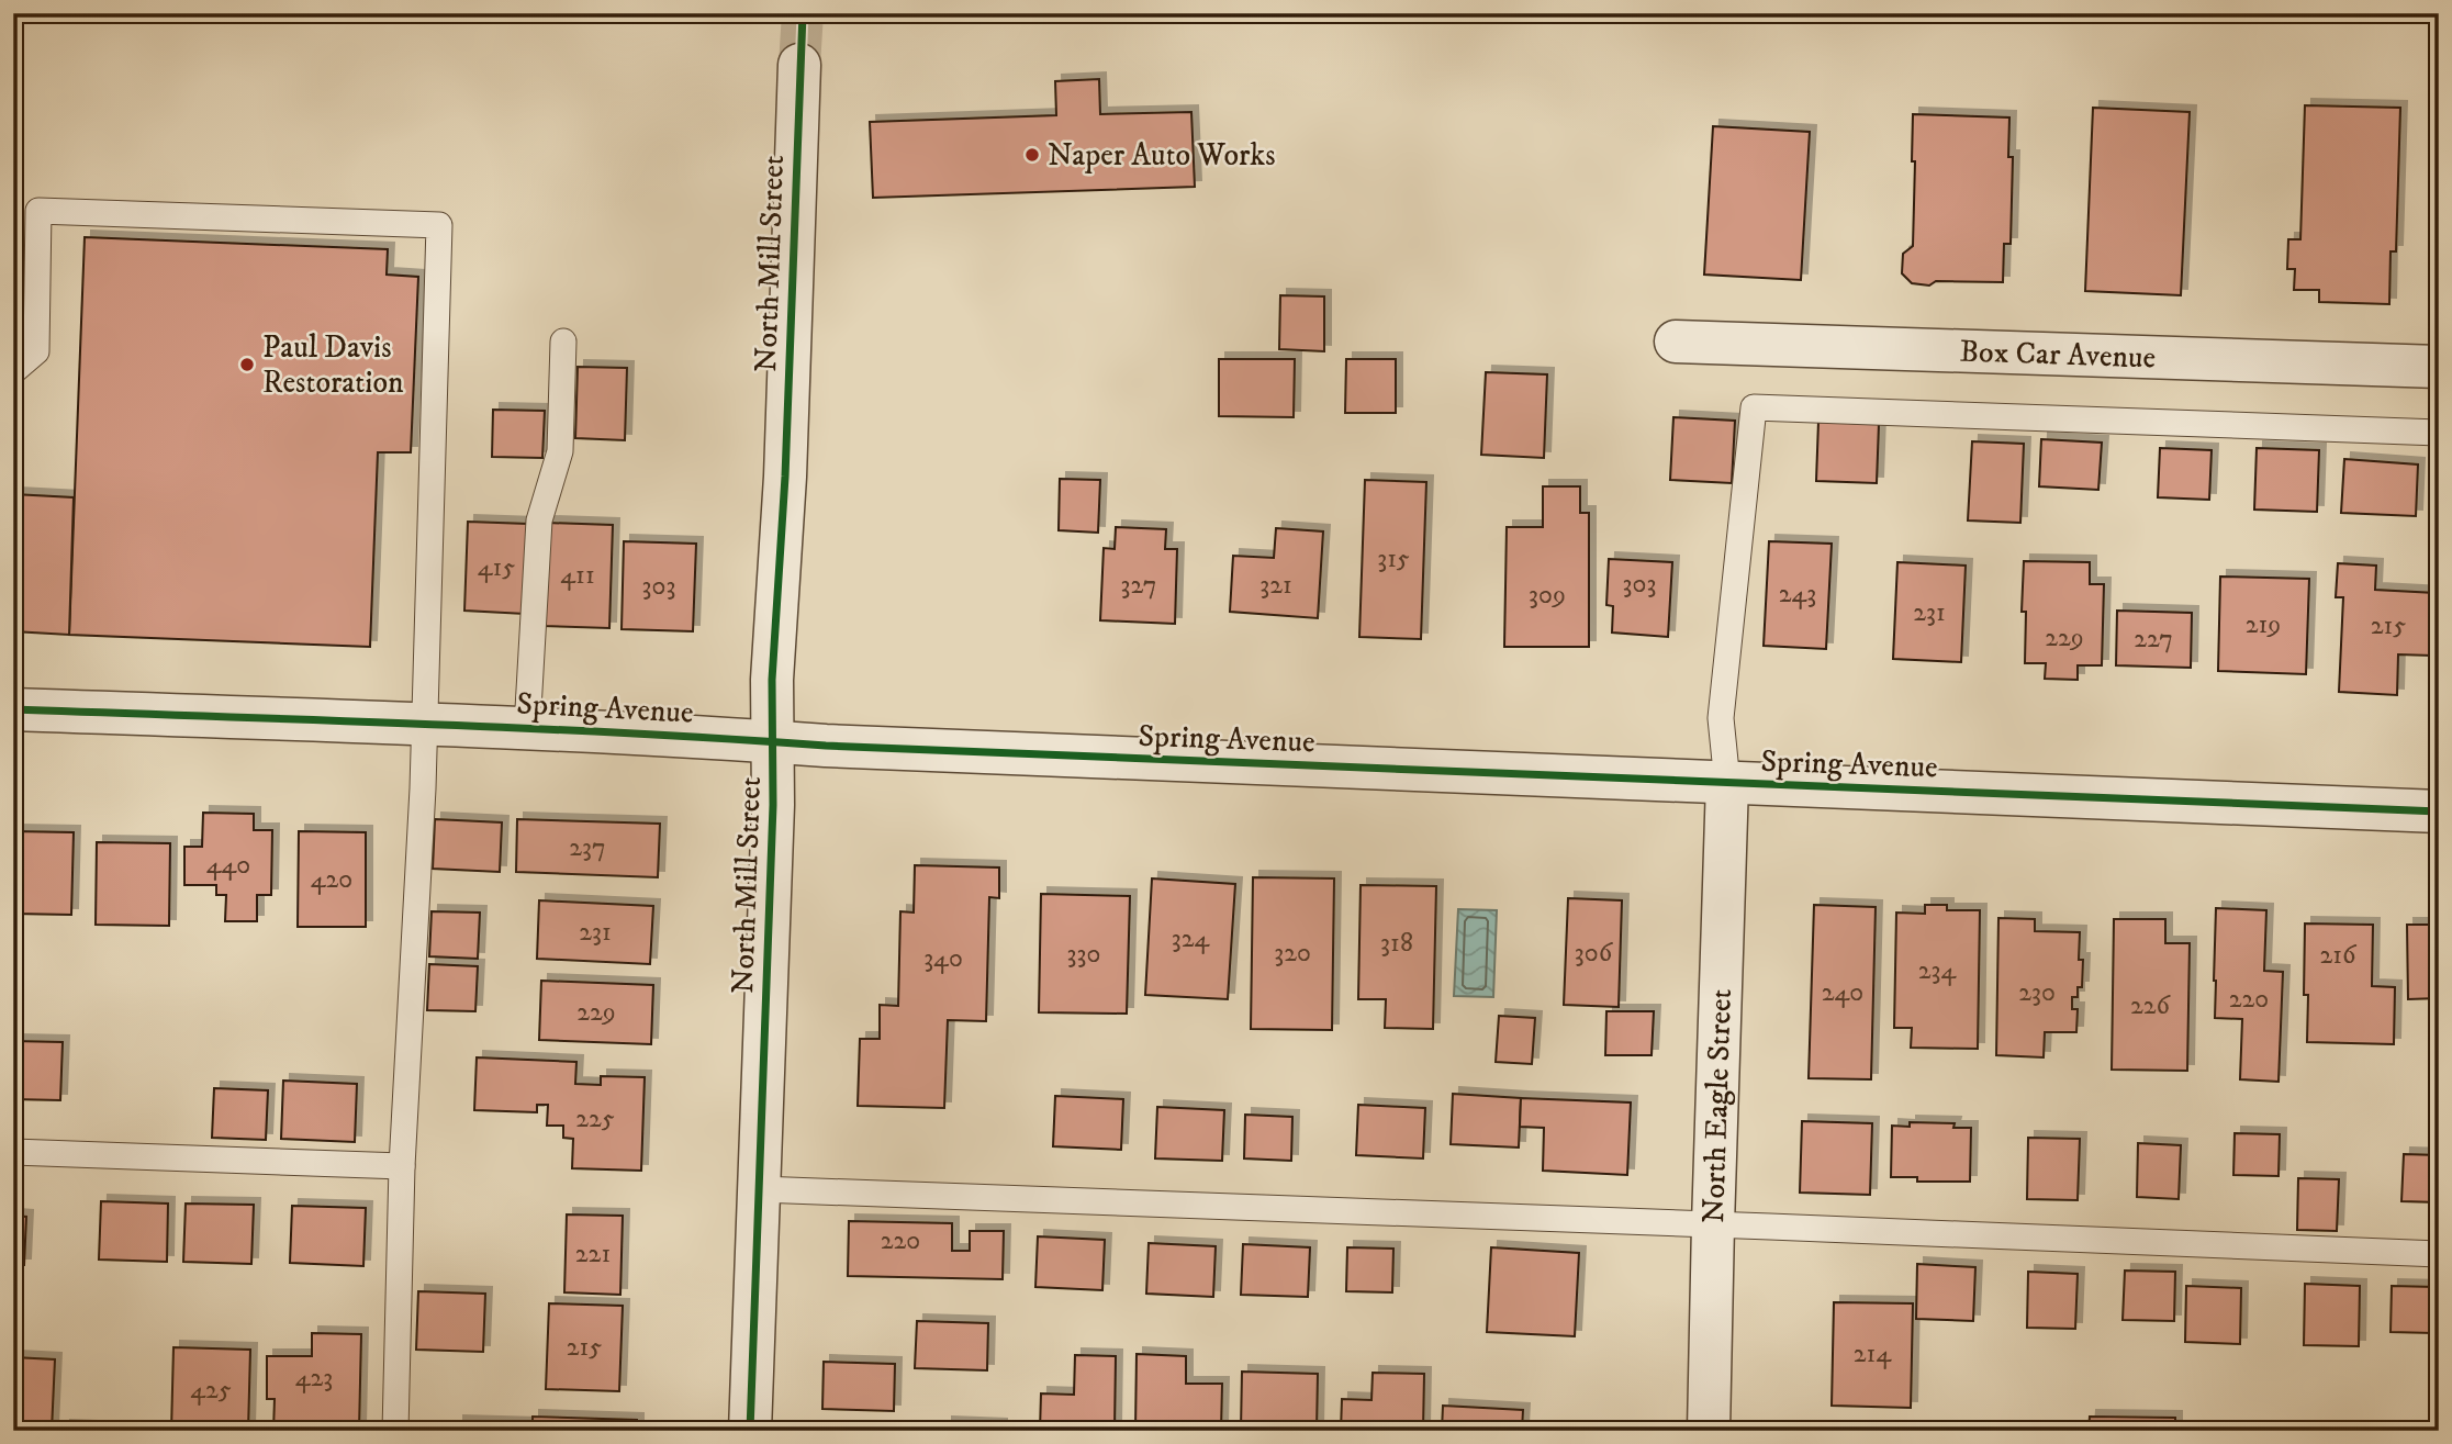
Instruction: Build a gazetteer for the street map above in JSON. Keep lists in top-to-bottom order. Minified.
{"streets":{"street":["North Mill Street","Box Car Avenue","Spring Avenue","North Eagle Street"]},"crossings":[["North Mill Street","Spring Avenue"],["Spring Avenue","North Eagle Street"]],"places":["Naper Auto Works","Paul Davis Restoration"],"house_numbers":["315","415","411","303","327","321","303","243","309","231","219","215","229","227","237","440","420","231","324","318","320","306","330","216","340","234","240","230","220","226","229","225","220","221","215","214","423","425"]}
